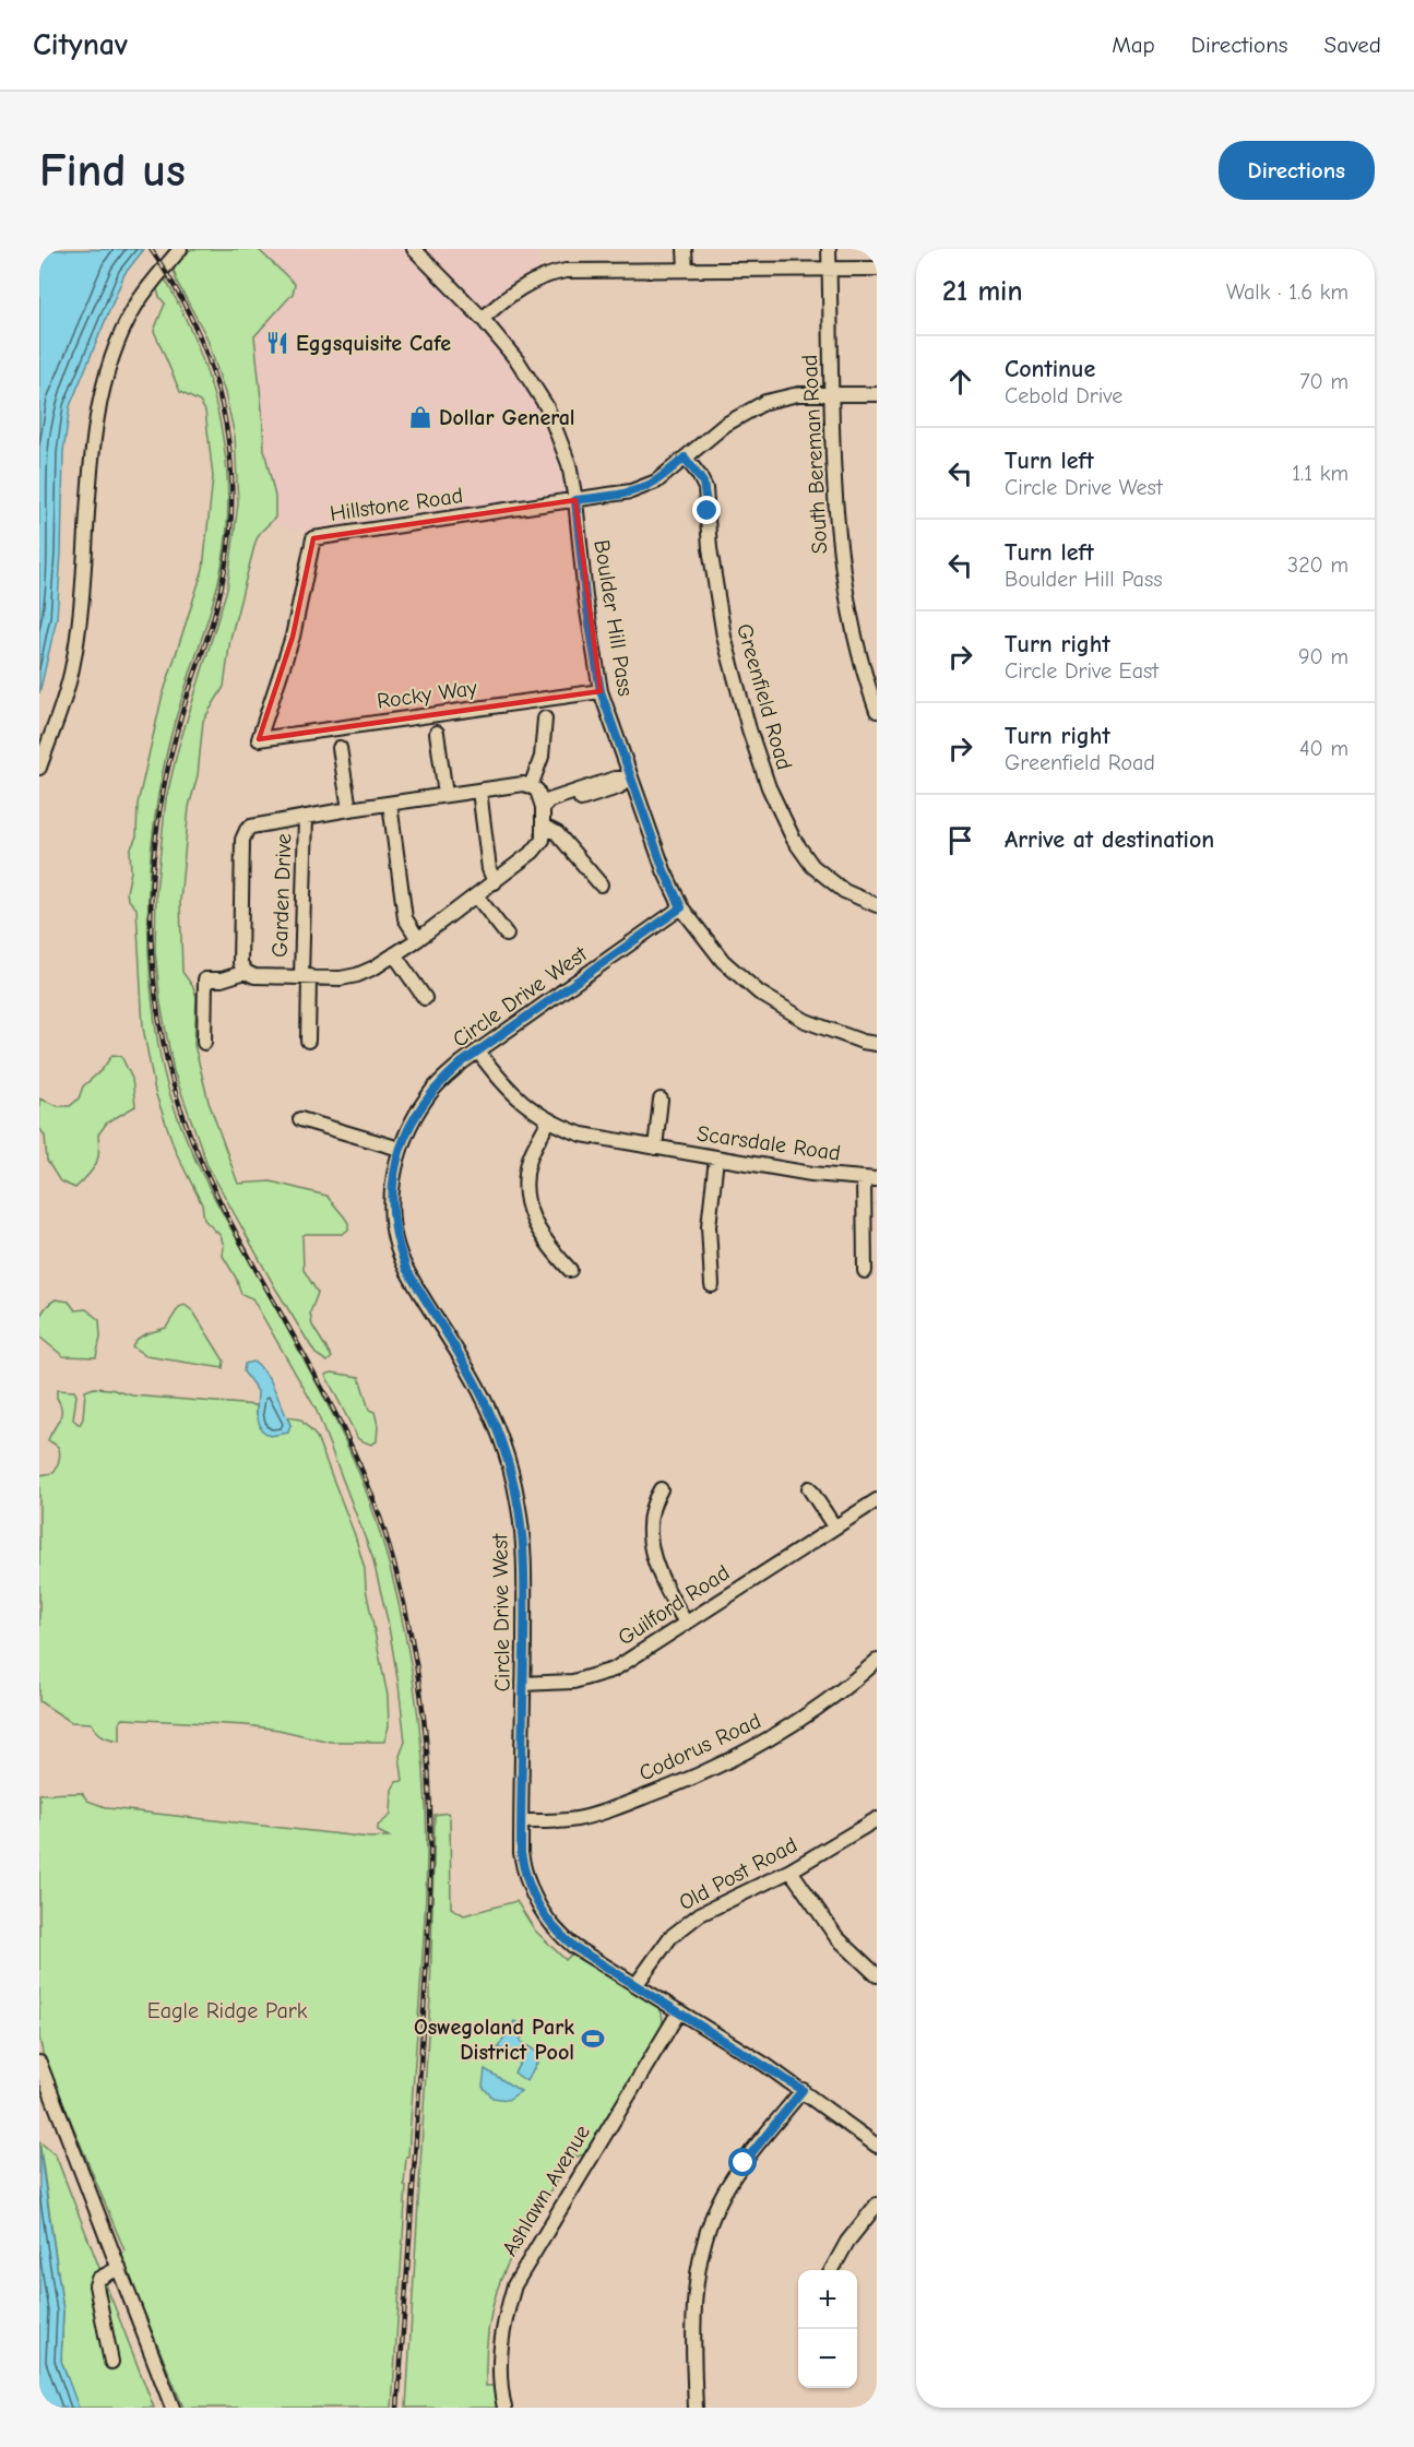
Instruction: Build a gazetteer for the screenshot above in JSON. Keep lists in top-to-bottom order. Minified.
{"streets":{"street":["South Bereman Road","Hillstone Road","Boulder Hill Pass","Rocky Way","Greenfield Road","Garden Drive","Circle Drive West","Scarsdale Road","Guilford Road","Codorus Road","Old Post Road","Ashlawn Avenue"]},"crossings":[["Hillstone Road","Boulder Hill Pass"],["Hillstone Road","Rocky Way"],["Boulder Hill Pass","Rocky Way"],["Boulder Hill Pass","Circle Drive West"],["Circle Drive West","Scarsdale Road"],["Circle Drive West","Guilford Road"],["Circle Drive West","Codorus Road"],["Circle Drive West","Old Post Road"],["Circle Drive West","Ashlawn Avenue"]],"parks":["Eagle Ridge Park"],"places":{"restaurant":["Eggsquisite Cafe"],"shop":["Dollar General"],"sports":["Oswegoland Park District Pool"]},"page":{"header":"Citynav","nav":["Map","Directions","Saved"],"buttons":"Directions","title":"Find us","heading":["21 min","Walk · 1.6 km"],"list":[["Continue","Cebold Drive","70 m"],["Turn left","Circle Drive West","1.1 km"],["Turn left","Boulder Hill Pass","320 m"],["Turn right","Circle Drive East","90 m"],["Turn right","Greenfield Road","40 m"],"Arrive at destination"],"map_buttons":["+","−"]}}
